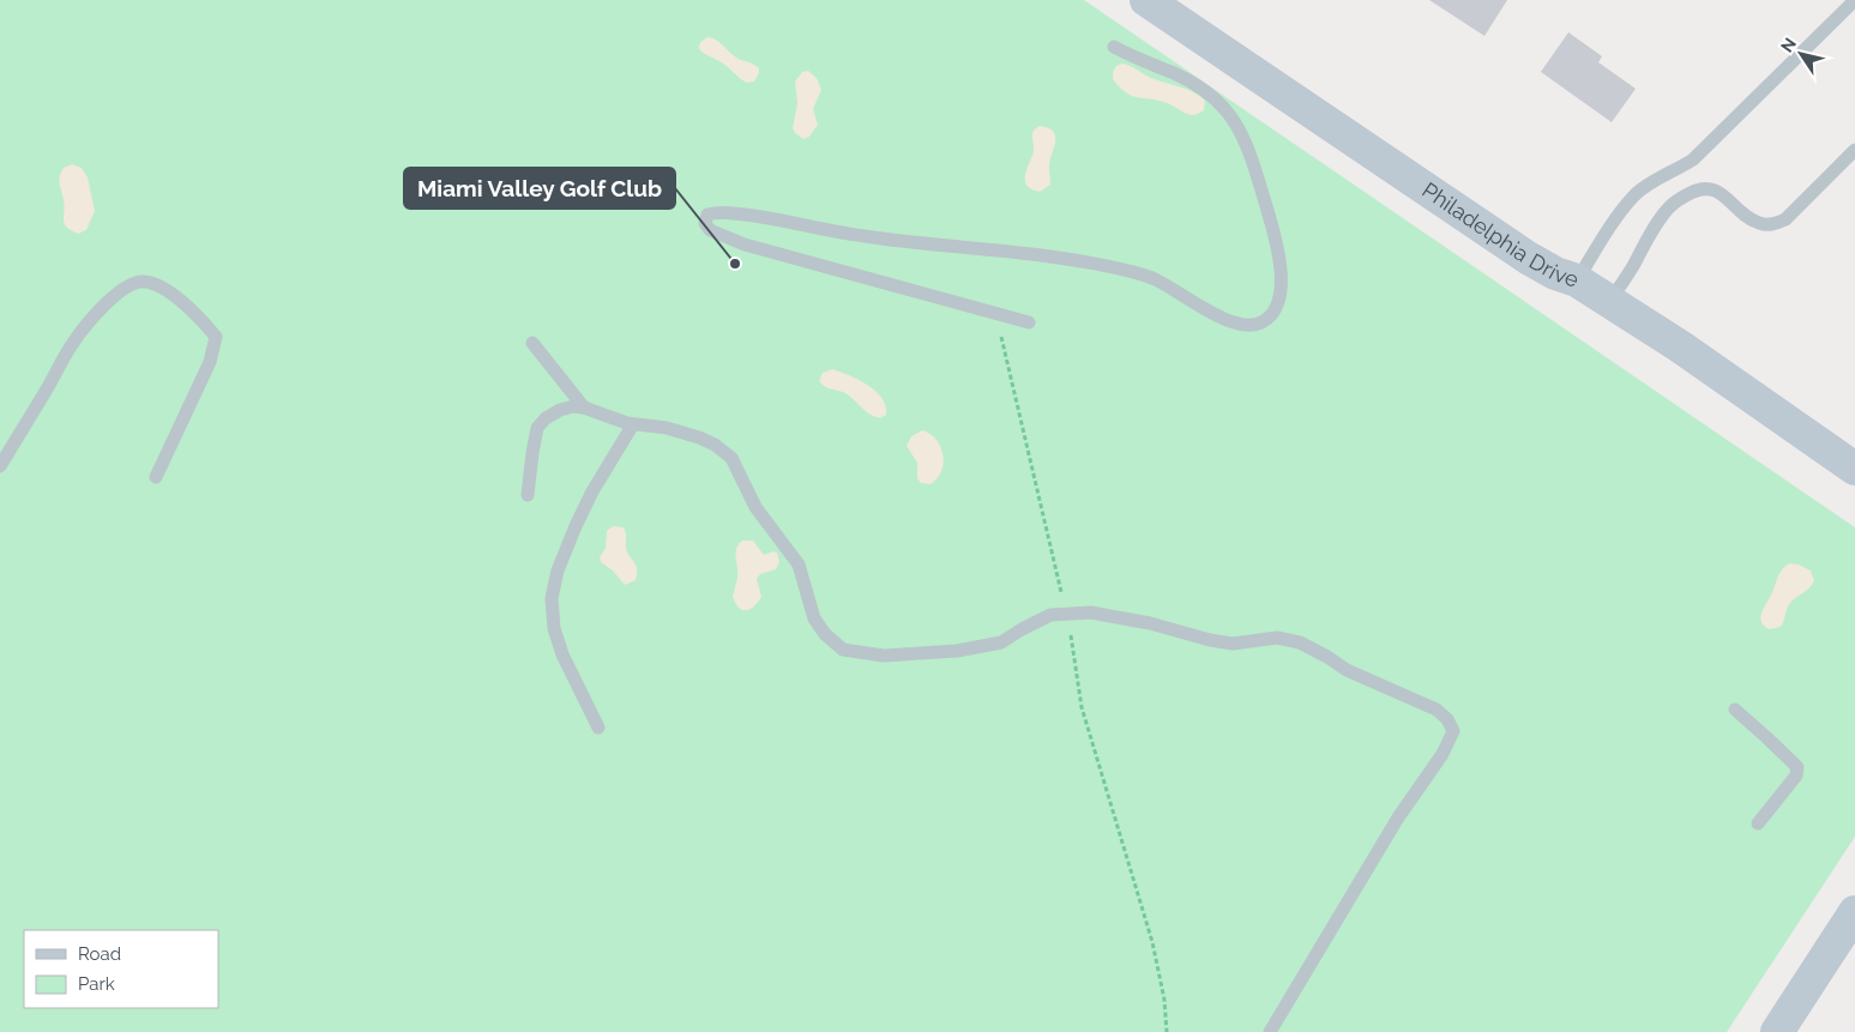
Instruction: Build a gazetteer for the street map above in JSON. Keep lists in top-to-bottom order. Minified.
{"streets":{"main road":["Philadelphia Drive"]},"places":["Miami Valley Golf Club"],"legend":["Road","Park"],"north":"top left"}
